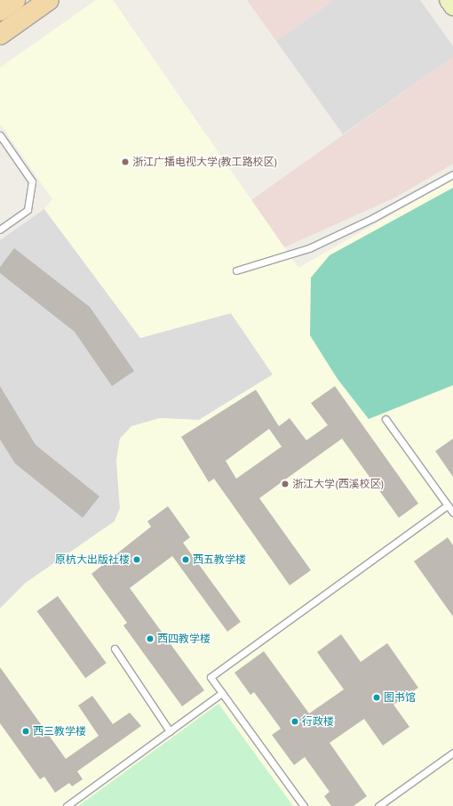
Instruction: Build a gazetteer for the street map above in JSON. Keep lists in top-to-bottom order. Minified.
{"places":["浙江广播电视大学(教工路校区)","浙江大学(西溪校区)","原杭大出版社楼","西五教学楼","西四教学楼","图书馆","行政楼","西三教学楼"]}
